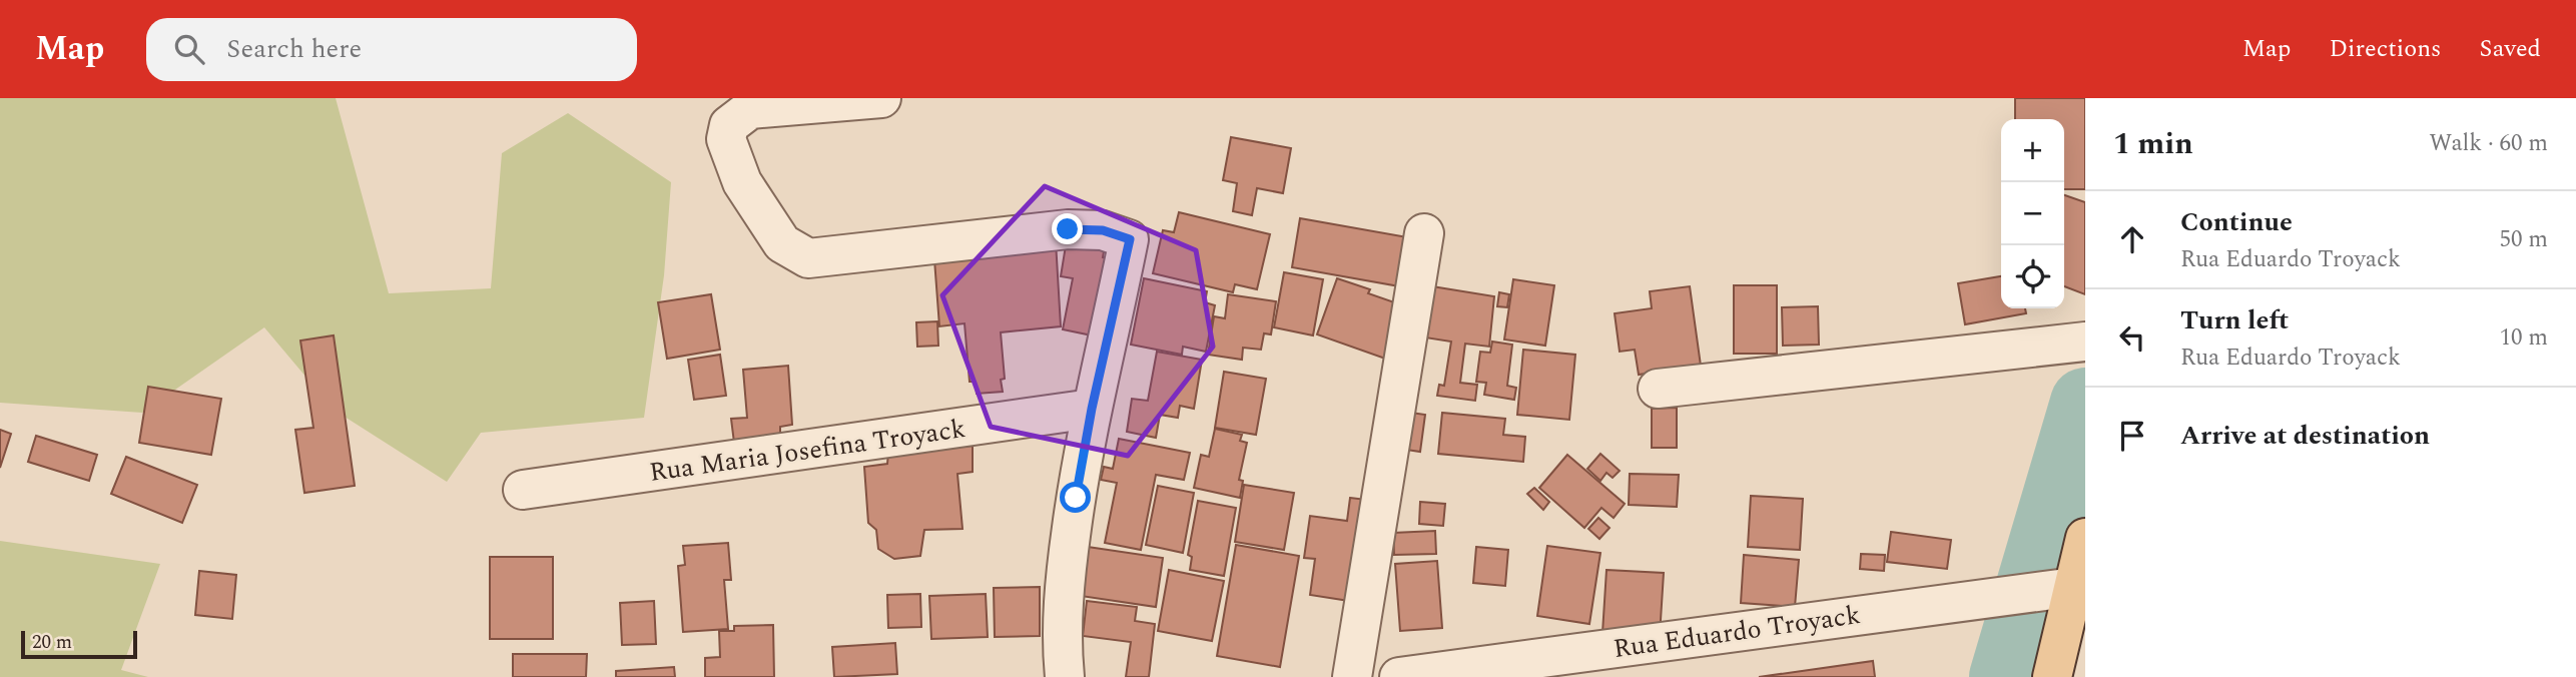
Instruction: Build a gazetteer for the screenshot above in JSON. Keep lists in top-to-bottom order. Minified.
{"streets":{"street":["Rua Maria Josefina Troyack","Rua Eduardo Troyack"]},"scale_bar":"20 m","page":{"header":"Map","search":"Search here","nav":["Map","Directions","Saved"],"heading":["1 min","Walk · 60 m"],"map_buttons":["+","−"],"list":[["Continue","Rua Eduardo Troyack","50 m"],["Turn left","Rua Eduardo Troyack","10 m"],"Arrive at destination"],"scale":"20 m"}}
